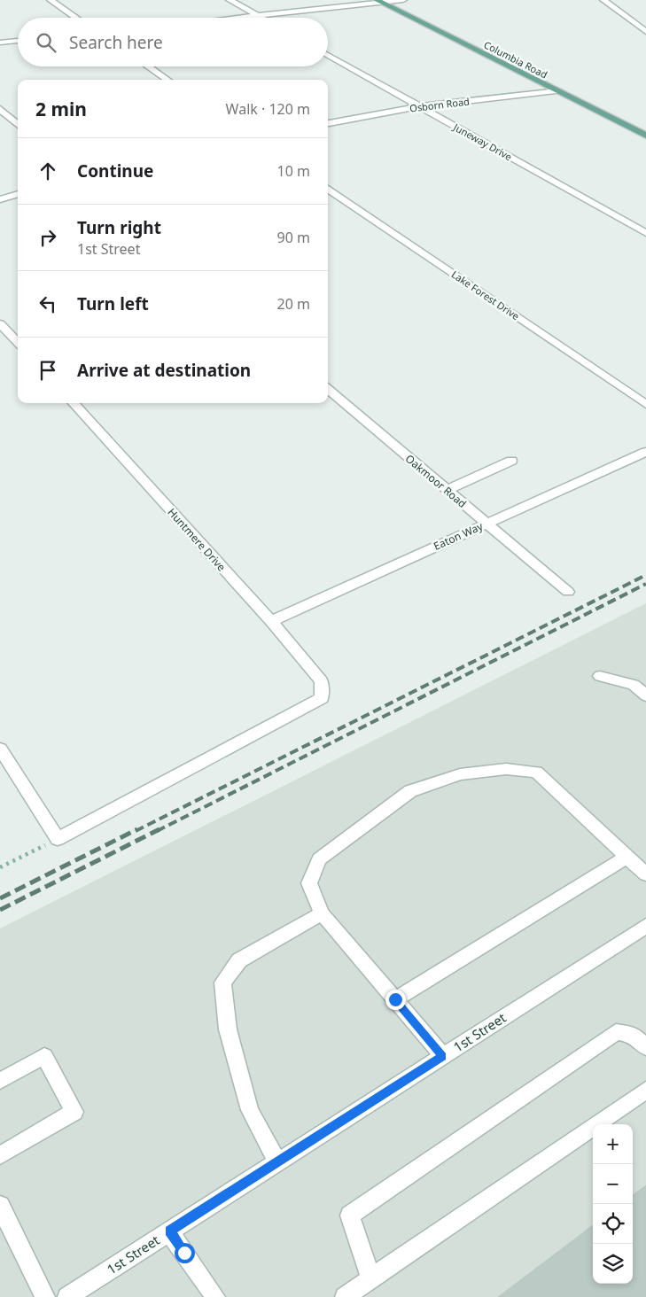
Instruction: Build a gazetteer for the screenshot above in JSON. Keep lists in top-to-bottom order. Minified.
{"streets":{"main road":["Columbia Road"],"street":["Osborn Road","Juneway Drive","Lake Forest Drive","Oakmoor Road","Eaton Way","Huntmere Drive","1st Street"]},"crossings":[["Columbia Road","Osborn Road"],["Osborn Road","Juneway Drive"],["Oakmoor Road","Eaton Way"],["Eaton Way","Huntmere Drive"]],"page":{"search":"Search here","heading":["2 min","Walk · 120 m"],"list":[["Continue","10 m"],["Turn right","1st Street","90 m"],["Turn left","20 m"],"Arrive at destination"],"map_buttons":["+","−"]}}
